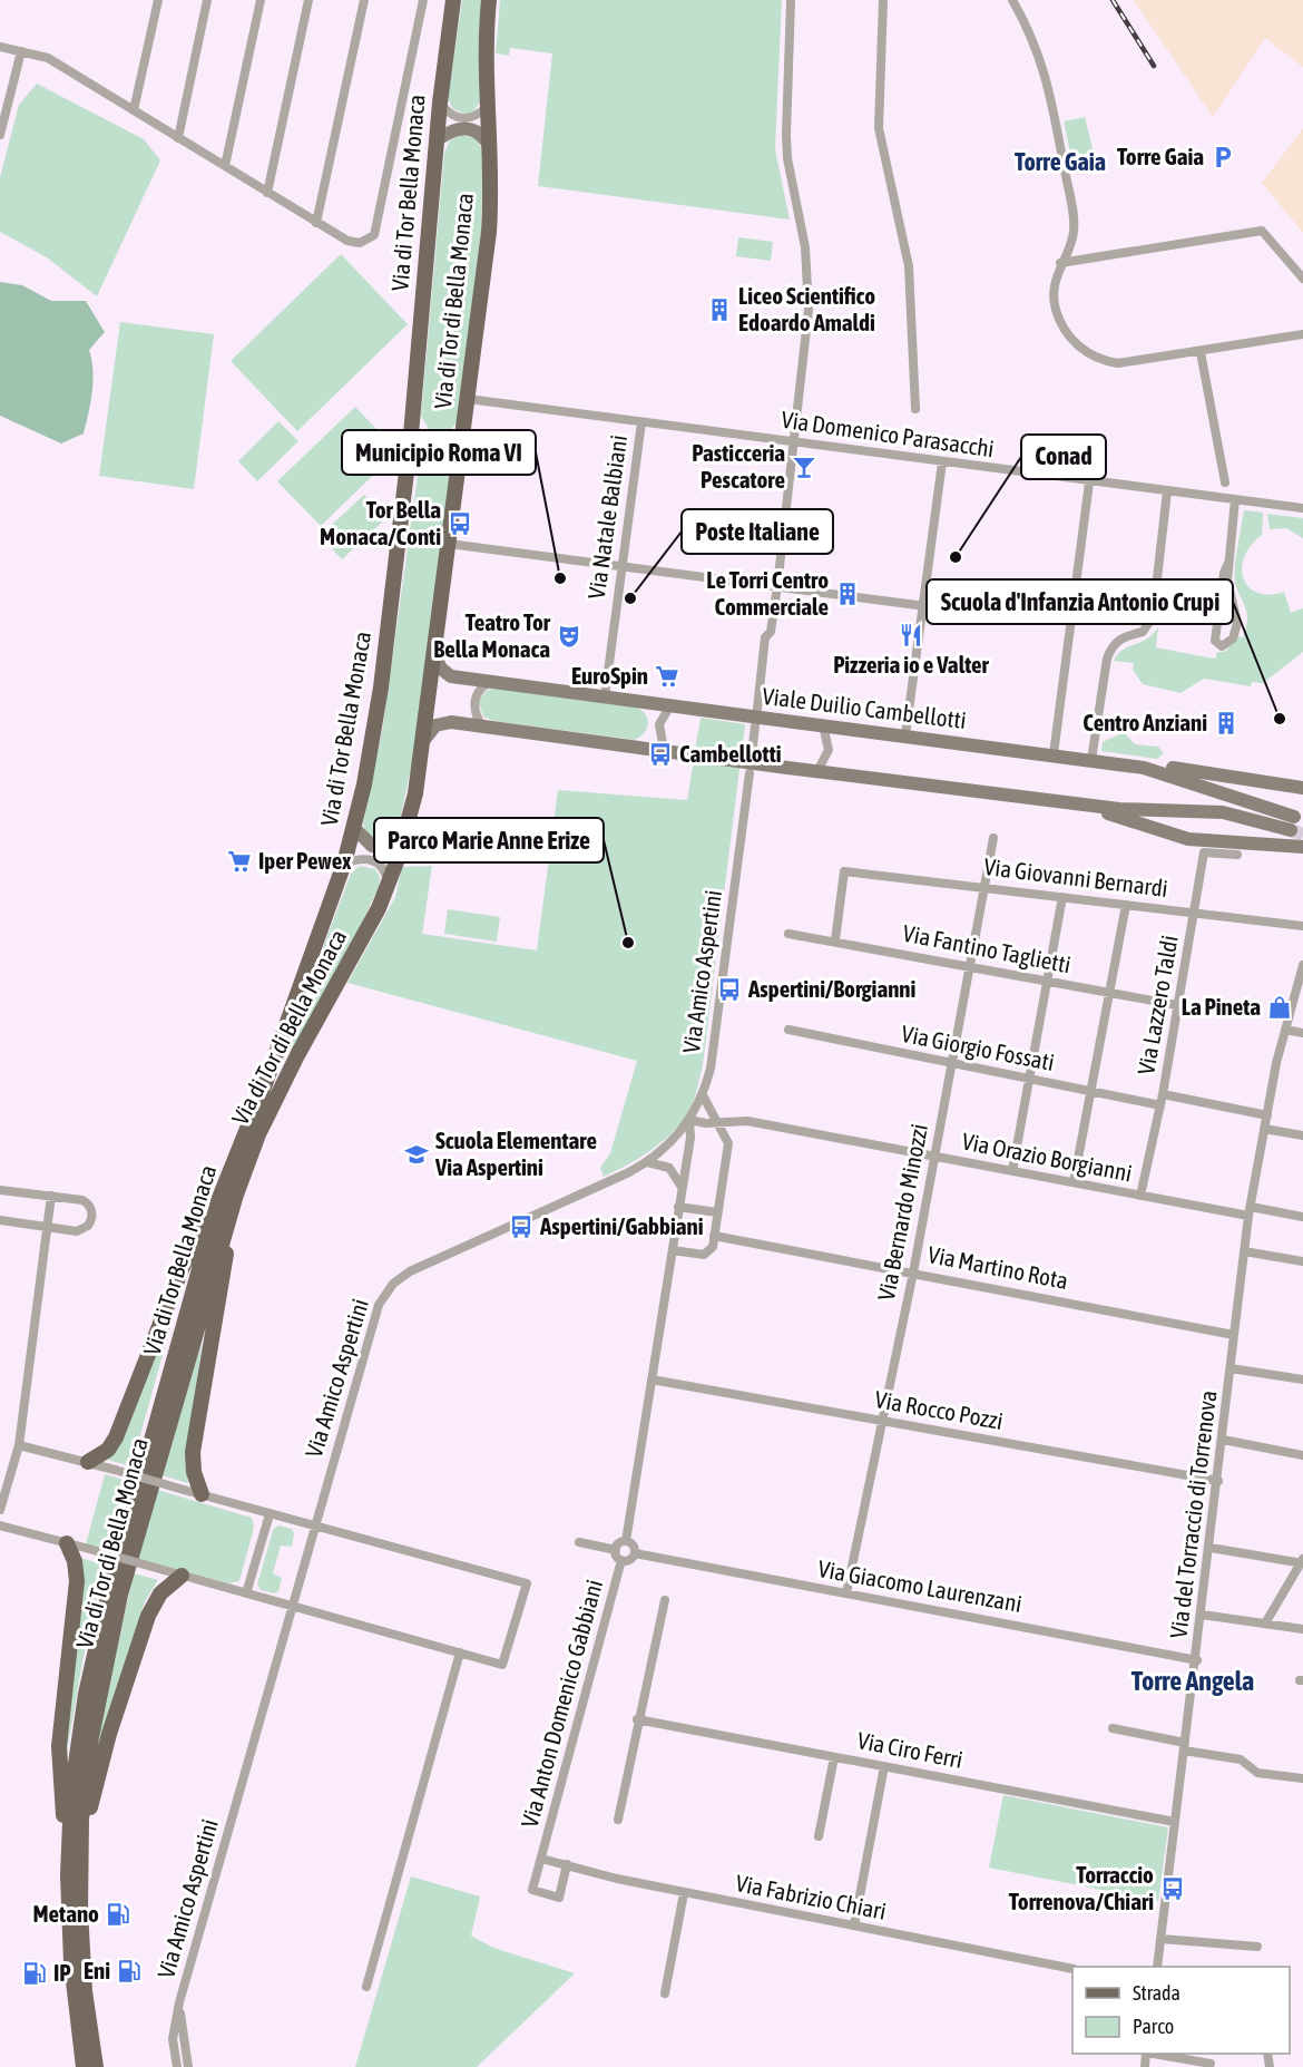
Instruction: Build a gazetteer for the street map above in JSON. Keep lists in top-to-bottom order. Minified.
{"streets":{"main road":["Via di Tor Bella Monaca","Via di Tor di Bella Monaca","Viale Duilio Cambellotti"],"street":["Via Domenico Parasacchi","Via Natale Balbiani","Via Giovanni Bernardi","Via Fantino Taglietti","Via Amico Aspertini","Via Lazzero Taldi","Via Giorgio Fossati","Via Orazio Borgianni","Via Bernardo Minozzi","Via Martino Rota","Via Rocco Pozzi","Via del Torraccio di Torrenova","Via Giacomo Laurenzani","Via Anton Domenico Gabbiani","Via Ciro Ferri","Via Fabrizio Chiari"]},"crossings":[["Via di Tor Bella Monaca","Via di Tor di Bella Monaca"],["Via di Tor di Bella Monaca","Via Domenico Parasacchi"],["Via di Tor di Bella Monaca","Viale Duilio Cambellotti"],["Via Domenico Parasacchi","Via Natale Balbiani"],["Via Natale Balbiani","Viale Duilio Cambellotti"],["Via Giovanni Bernardi","Via Fantino Taglietti"],["Via Giovanni Bernardi","Via Lazzero Taldi"],["Via Giovanni Bernardi","Via Bernardo Minozzi"],["Via Fantino Taglietti","Via Lazzero Taldi"],["Via Fantino Taglietti","Via Bernardo Minozzi"],["Via Amico Aspertini","Via Orazio Borgianni"],["Via Lazzero Taldi","Via Giorgio Fossati"],["Via Lazzero Taldi","Via Orazio Borgianni"],["Via Giorgio Fossati","Via Bernardo Minozzi"],["Via Orazio Borgianni","Via Bernardo Minozzi"],["Via Orazio Borgianni","Via del Torraccio di Torrenova"],["Via Bernardo Minozzi","Via Martino Rota"],["Via Bernardo Minozzi","Via Rocco Pozzi"],["Via Bernardo Minozzi","Via Giacomo Laurenzani"],["Via Martino Rota","Via del Torraccio di Torrenova"],["Via Rocco Pozzi","Via del Torraccio di Torrenova"],["Via del Torraccio di Torrenova","Via Giacomo Laurenzani"],["Via del Torraccio di Torrenova","Via Ciro Ferri"],["Via Giacomo Laurenzani","Via Anton Domenico Gabbiani"],["Via Anton Domenico Gabbiani","Via Fabrizio Chiari"]],"districts":["Torre Gaia","Torre Angela"],"places":{"parking":["Torre Gaia"],"building":["Liceo Scientifico Edoardo Amaldi","Le Torri Centro Commerciale","Centro Anziani"],"bar":["Pasticceria Pescatore"],"bus stop":["Tor Bella Monaca/Conti","Cambellotti","Aspertini/Borgianni","Aspertini/Gabbiani","Torraccio Torrenova/Chiari"],"other":["Conad","Municipio Roma VI","Poste Italiane","Scuola d'Infanzia Antonio Crupi","Parco Marie Anne Erize"],"restaurant":["Pizzeria io e Valter"],"theatre":["Teatro Tor Bella Monaca"],"supermarket":["EuroSpin","Iper Pewex"],"shop":["La Pineta"],"school or university":["Scuola Elementare Via Aspertini"],"fuel station":["Metano","Eni","IP"]},"legend":["Strada","Parco"]}
